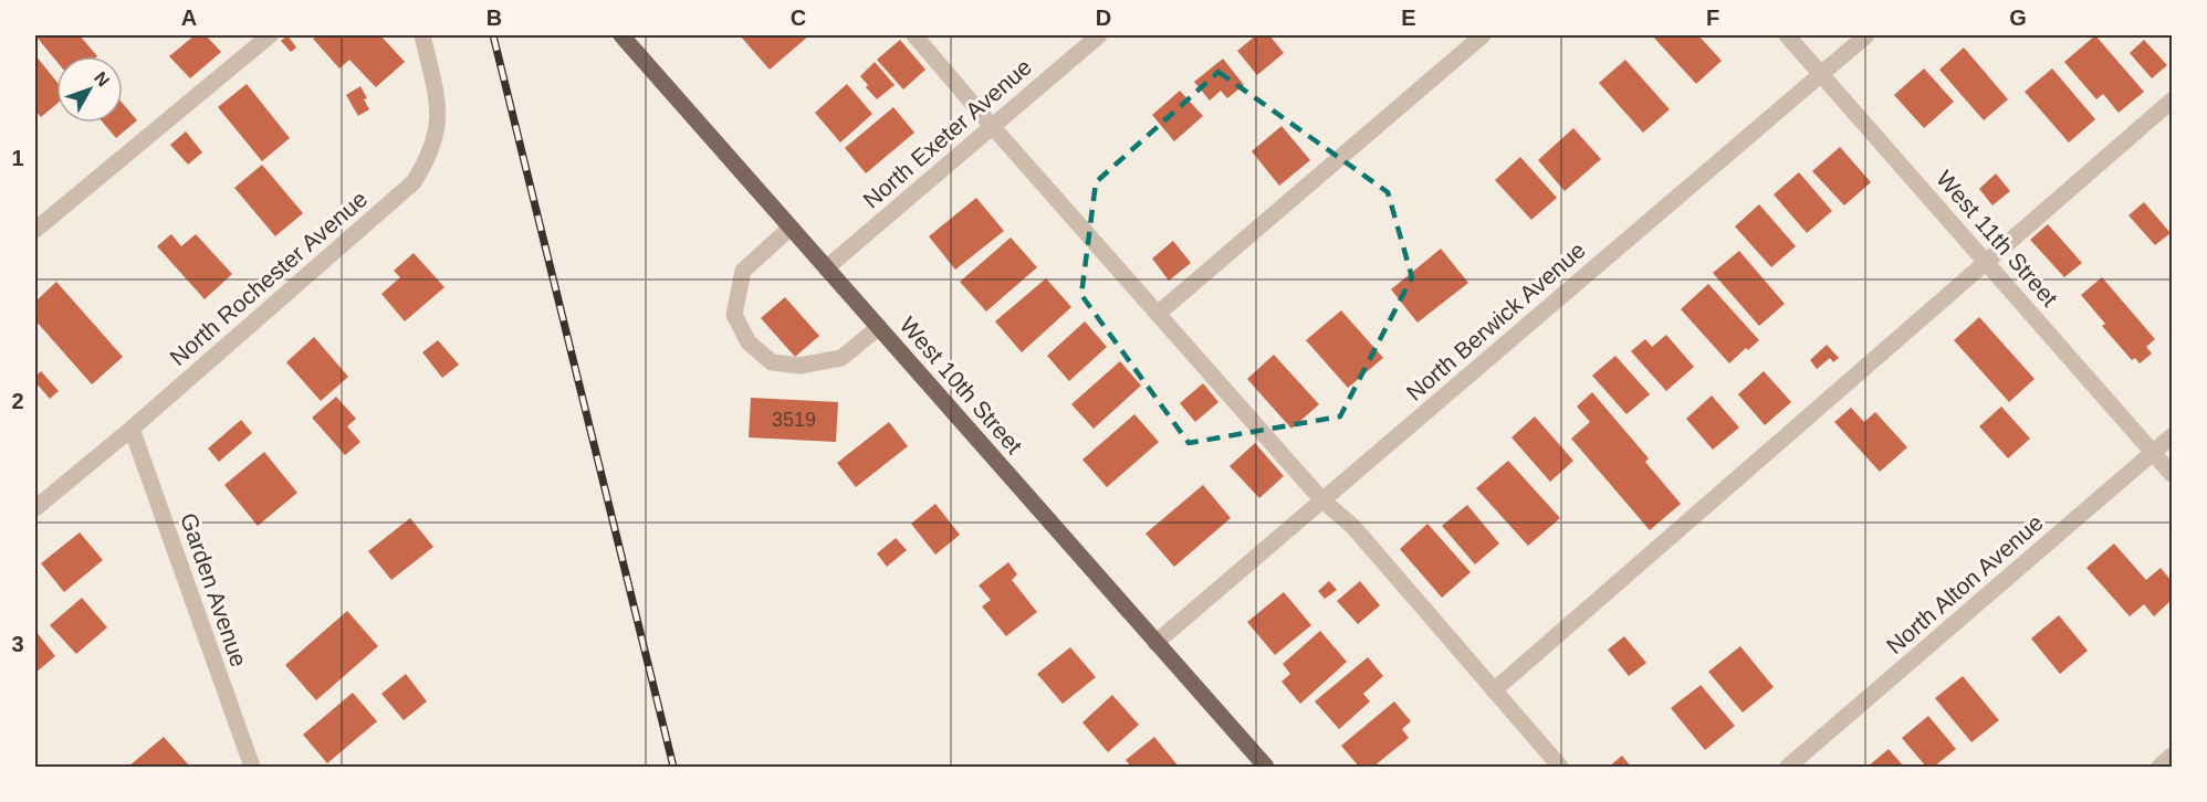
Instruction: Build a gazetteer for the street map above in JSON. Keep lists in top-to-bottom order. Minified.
{"streets":{"main road":["West 10th Street"],"street":["North Exeter Avenue","West 11th Street","North Rochester Avenue","North Berwick Avenue","North Alton Avenue","Garden Avenue"]},"crossings":[["North Exeter Avenue","West 10th Street"],["West 11th Street","North Berwick Avenue"],["West 11th Street","North Alton Avenue"],["North Rochester Avenue","Garden Avenue"],["North Berwick Avenue","West 10th Street"]],"house_numbers":["3519"],"north":"top right","grid":{"columns":["A","B","C","D","E","F","G"],"rows":["1","2","3"]}}
